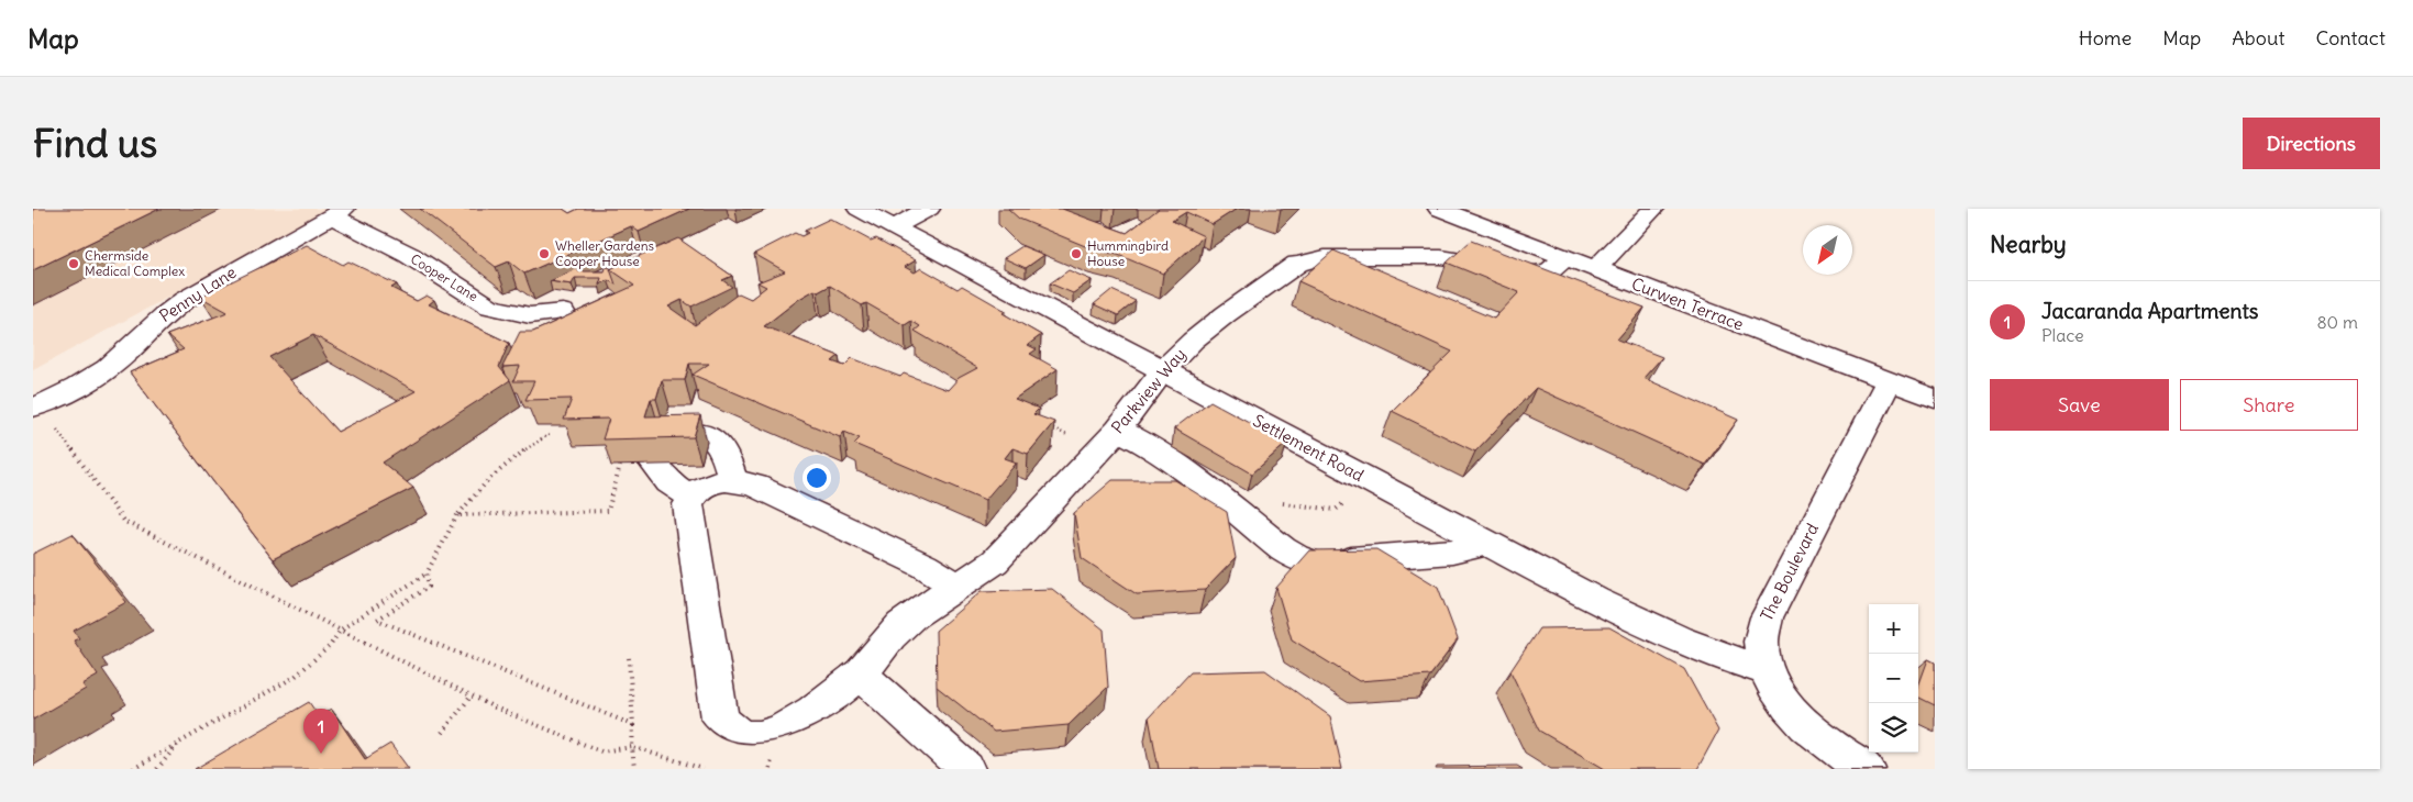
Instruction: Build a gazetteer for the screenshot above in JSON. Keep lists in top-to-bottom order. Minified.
{"streets":{"street":["Cooper Lane","Penny Lane","Curwen Terrace","Parkview Way","Settlement Road","The Boulevard"]},"crossings":[["Cooper Lane","Penny Lane"],["Curwen Terrace","Parkview Way"],["Curwen Terrace","The Boulevard"],["Parkview Way","Settlement Road"],["Settlement Road","The Boulevard"]],"places":["Wheller Gardens Cooper House","Hummingbird House","Chermside Medical Complex"],"north":"bottom left","page":{"header":"Map","nav":["Home","Map","About","Contact"],"buttons":["Directions",["Save","Share"]],"title":"Find us","heading":"Nearby","list":[{"mark":"1","name":"Jacaranda Apartments","note":"Place","value":"80 m"}],"map_buttons":["+","−"],"pins":"1"}}
